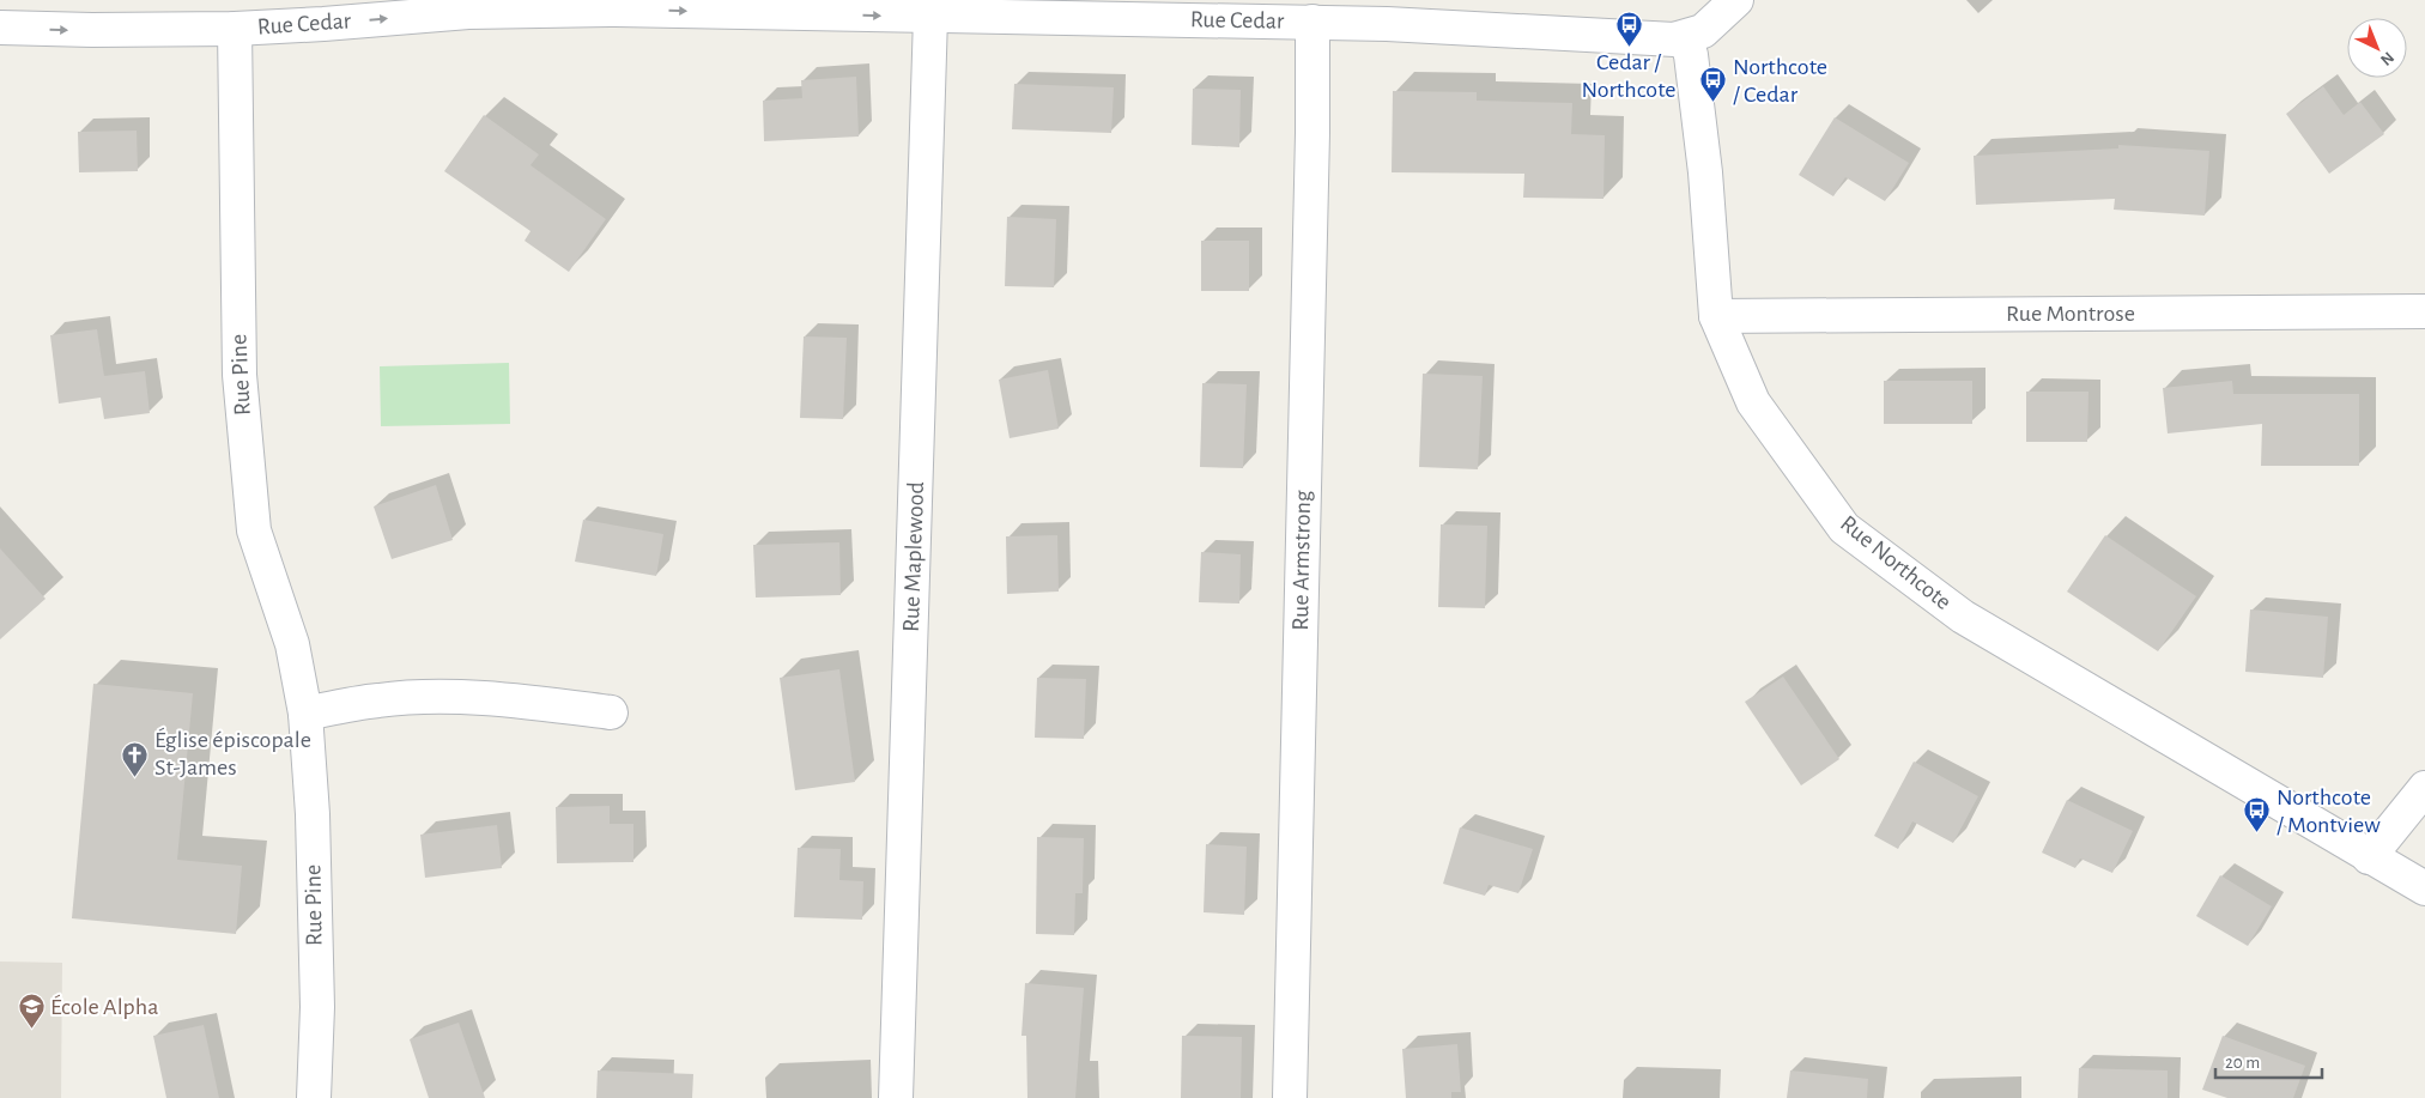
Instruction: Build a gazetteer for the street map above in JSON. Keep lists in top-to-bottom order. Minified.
{"streets":{"street":["Rue Cedar","Rue Montrose","Rue Pine","Rue Maplewood","Rue Armstrong","Rue Northcote"]},"crossings":[["Rue Cedar","Rue Pine"],["Rue Cedar","Rue Maplewood"],["Rue Cedar","Rue Armstrong"],["Rue Cedar","Rue Northcote"],["Rue Montrose","Rue Northcote"]],"one_way":["Rue Cedar"],"places":{"bus stop":["Cedar / Northcote","Northcote / Cedar","Northcote / Montview"],"church":["Église épiscopale St-James"],"school or university":["École Alpha"]},"scale_bar":"20 m","north":"bottom right"}
